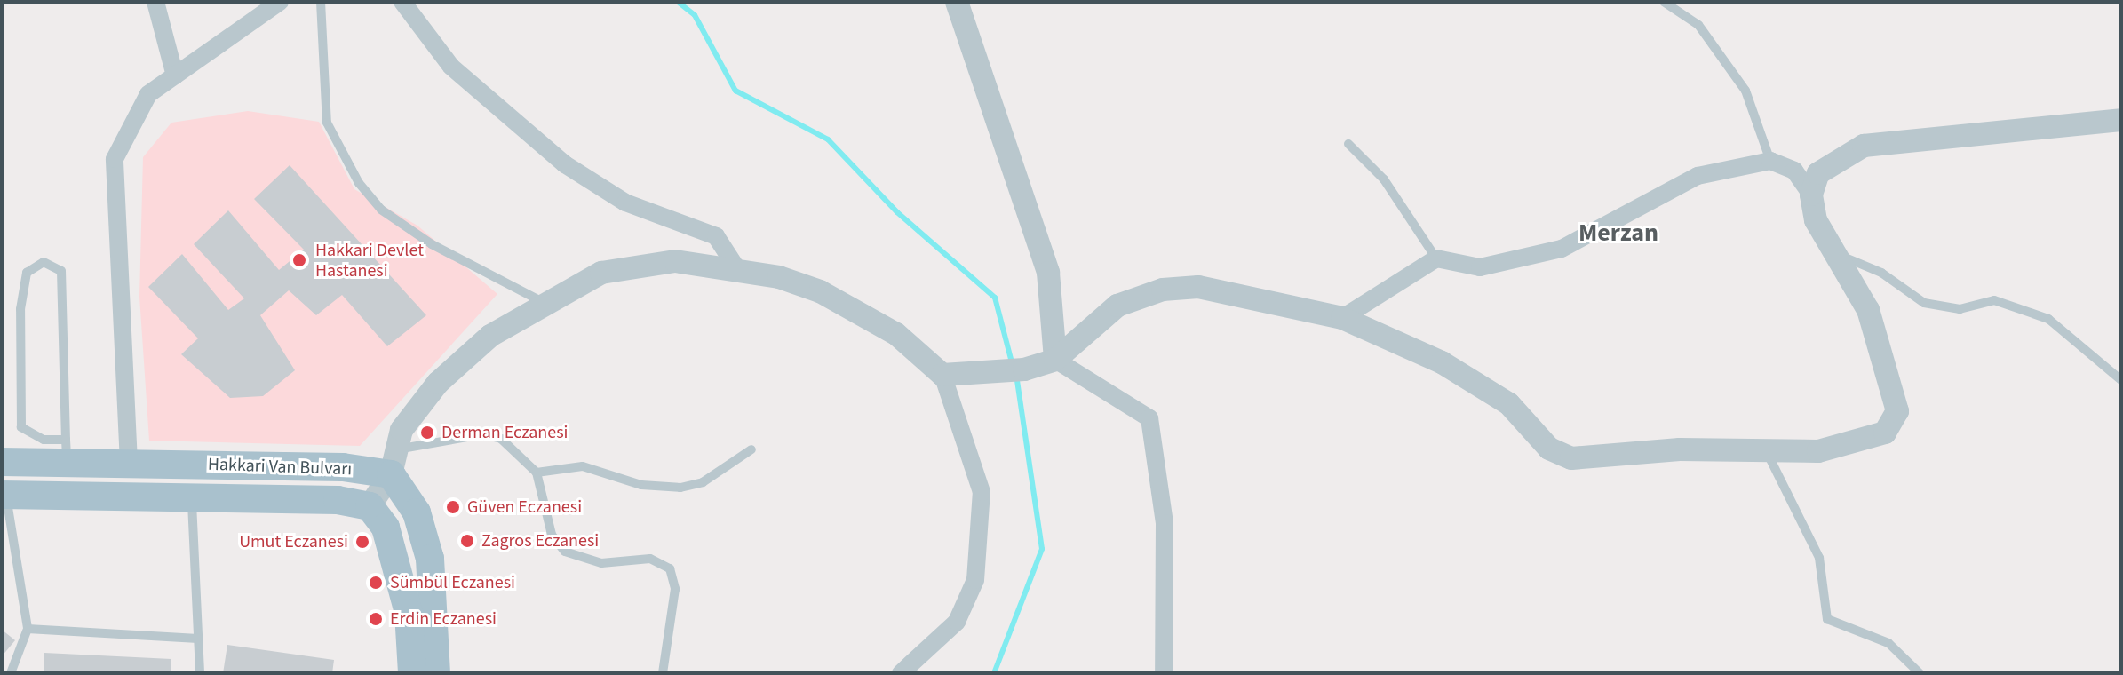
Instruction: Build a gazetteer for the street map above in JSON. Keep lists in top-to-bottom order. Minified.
{"streets":{"main road":["Hakkari Van Bulvarı"]},"districts":["Merzan"],"places":["Hakkari Devlet Hastanesi","Derman Eczanesi","Güven Eczanesi","Zagros Eczanesi","Umut Eczanesi","Sümbül Eczanesi","Erdin Eczanesi"]}
